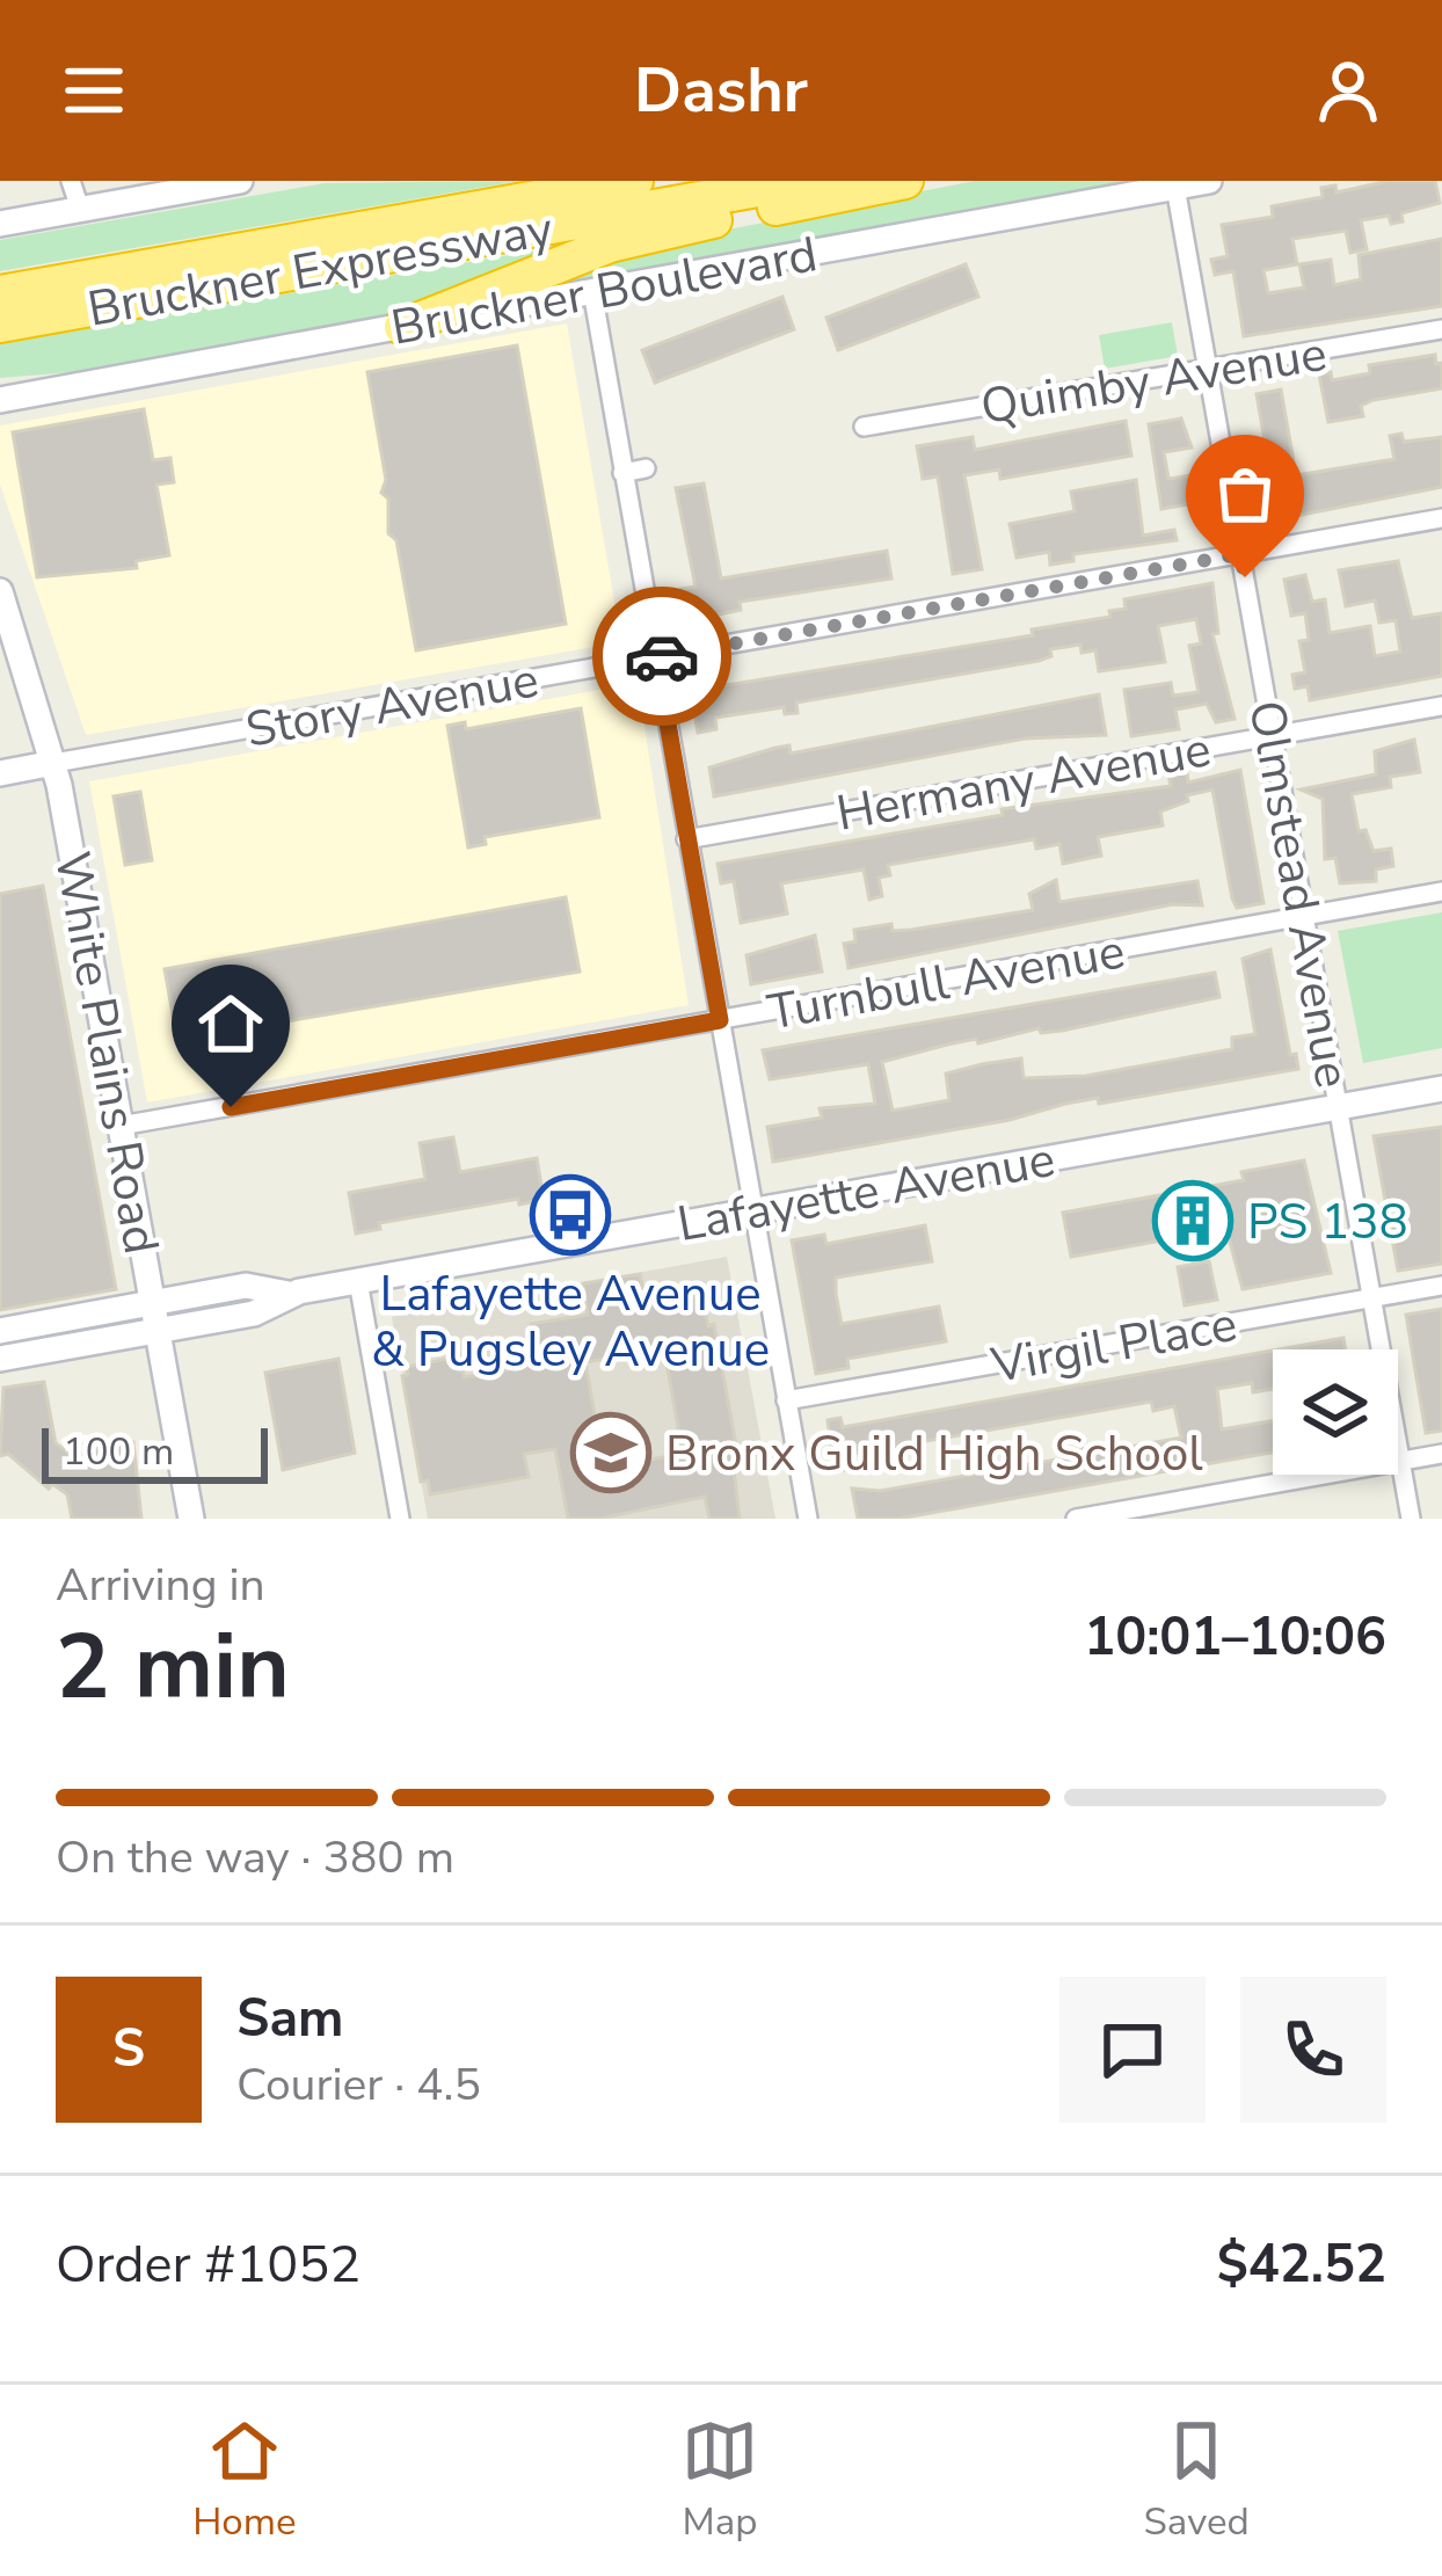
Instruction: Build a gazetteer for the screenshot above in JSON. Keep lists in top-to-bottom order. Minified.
{"streets":{"highway":["Bruckner Expressway"],"main road":["Bruckner Boulevard","Story Avenue","White Plains Road","Lafayette Avenue"],"street":["Quimby Avenue","Hermany Avenue","Olmstead Avenue","Turnbull Avenue","Virgil Place"]},"crossings":[["Bruckner Boulevard","Olmstead Avenue"],["Quimby Avenue","Olmstead Avenue"],["Story Avenue","Olmstead Avenue"],["Story Avenue","White Plains Road"],["Hermany Avenue","Olmstead Avenue"],["Olmstead Avenue","Turnbull Avenue"],["Olmstead Avenue","Lafayette Avenue"],["Olmstead Avenue","Virgil Place"],["Turnbull Avenue","White Plains Road"],["White Plains Road","Lafayette Avenue"]],"places":{"bus stop":["Lafayette Avenue & Pugsley Avenue"],"building":["PS 138"],"school or university":["Bronx Guild High School"]},"scale_bar":"100 m","page":{"header":"Dashr","scale":"100 m","heading":["2 min","Arriving in","10:01–10:06"],"panel":["Sam","Courier · 4.5","Order #1052","$42.52"],"bar":"On the way · 380 m","round":"S","tabs":["Home","Map","Saved"]}}
